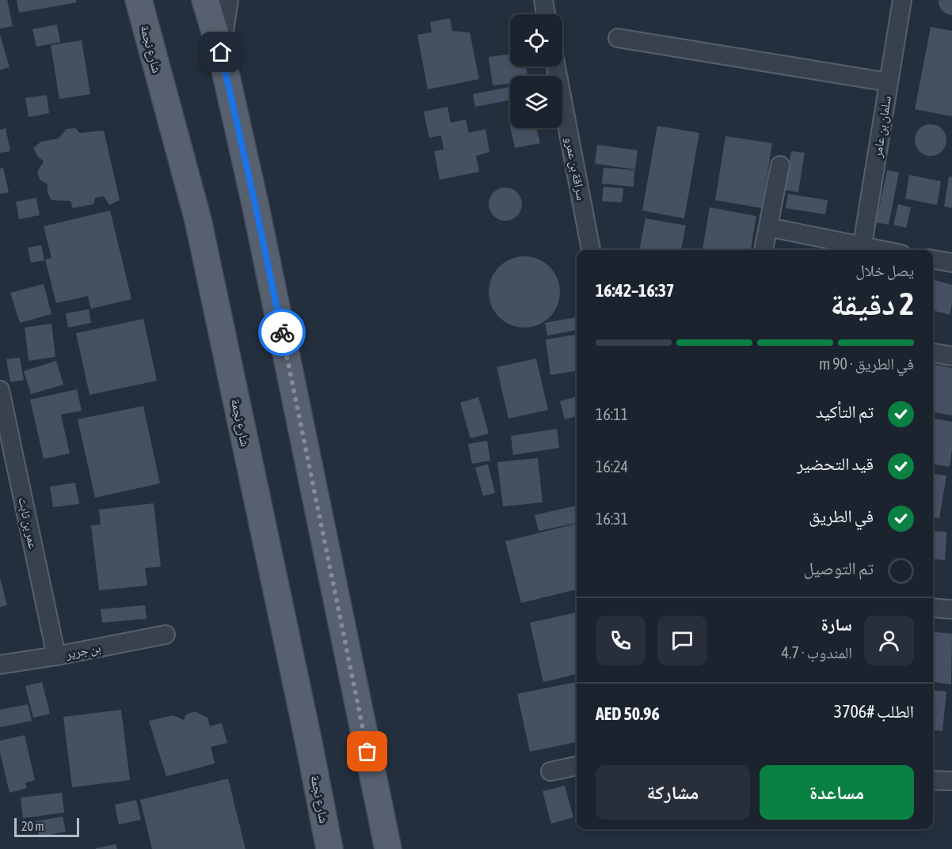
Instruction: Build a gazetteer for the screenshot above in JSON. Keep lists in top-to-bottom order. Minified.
{"streets":{"main road":["شارع نجمة"],"street":["سلمان بن عامر","سراقة بن عمرو","عمر بن ثابت","بن جرير"]},"crossings":[["عمر بن ثابت","بن جرير"]],"scale_bar":"20 m","page":{"heading":["2 دقيقة","يصل خلال","16:37–16:42"],"panel":["سارة","المندوب · 4.7","الطلب #3706","AED 50.96"],"bar":"في الطريق · 90 m","list":[["تم التأكيد","16:11"],["قيد التحضير","16:24"],["في الطريق","16:31"],"تم التوصيل"],"buttons":["مساعدة","مشاركة"],"scale":"20 m"}}
